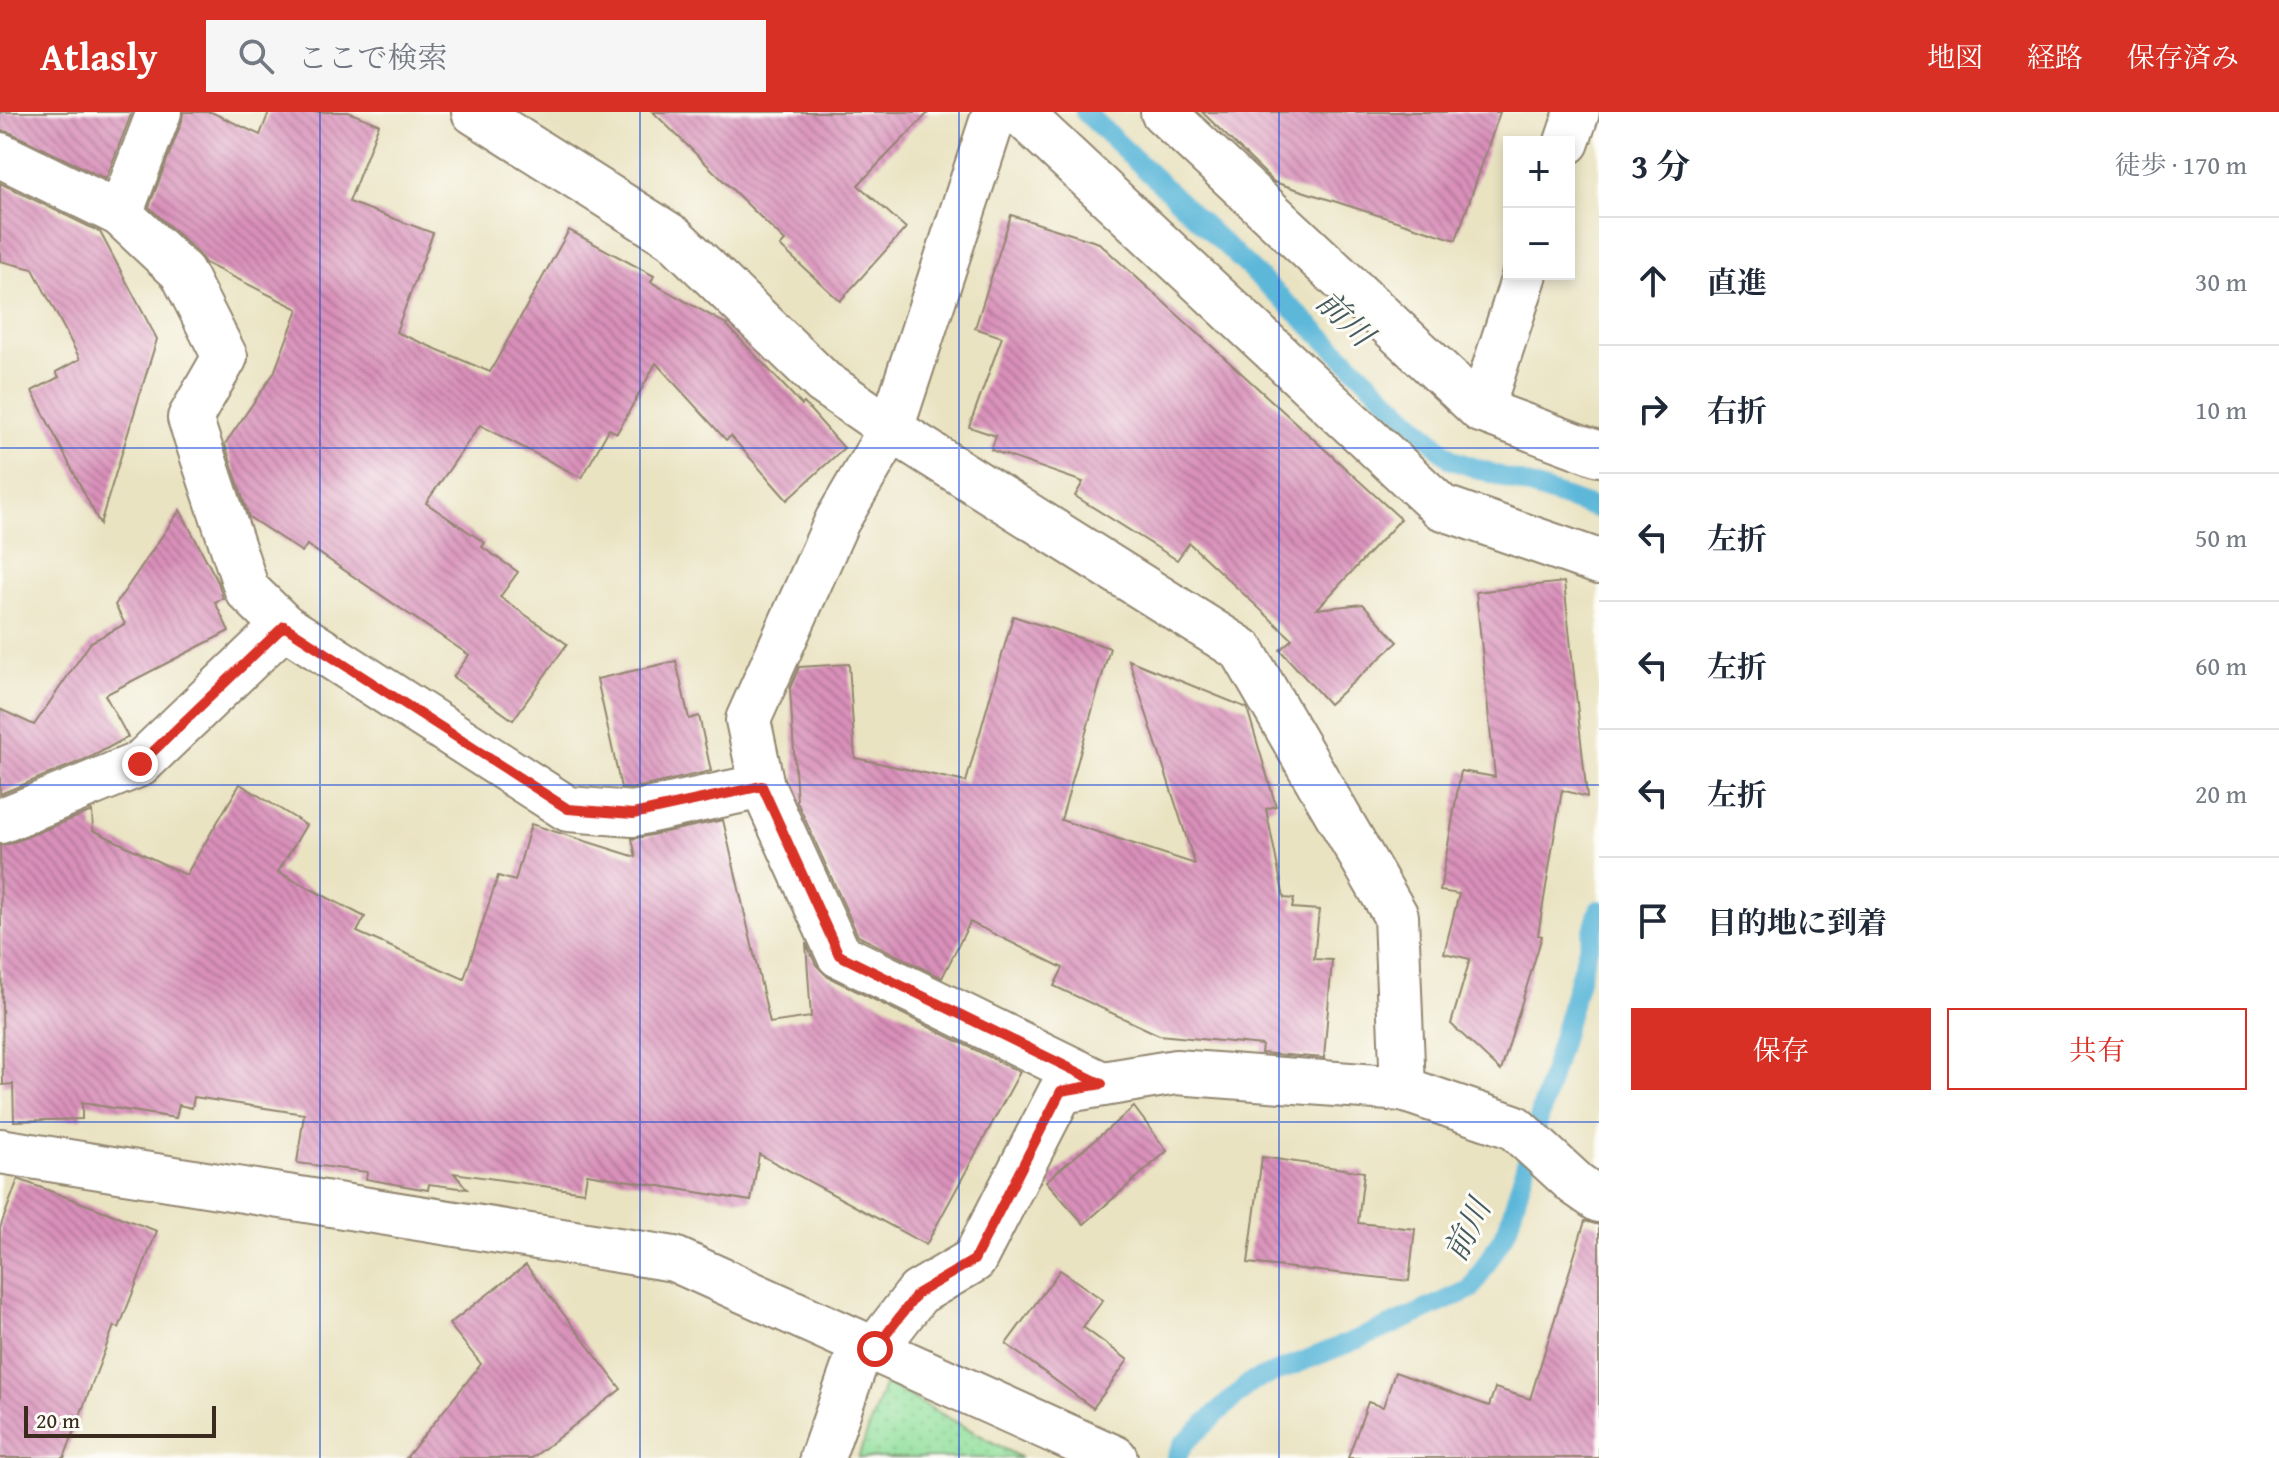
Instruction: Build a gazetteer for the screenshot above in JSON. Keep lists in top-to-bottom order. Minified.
{"water":["前川"],"scale_bar":"20 m","page":{"header":"Atlasly","search":"ここで検索","nav":["地図","経路","保存済み"],"heading":["3 分","徒歩 · 170 m"],"map_buttons":["+","−"],"list":[["直進","30 m"],["右折","10 m"],["左折","50 m"],["左折","60 m"],["左折","20 m"],"目的地に到着"],"buttons":["保存","共有"],"scale":"20 m"}}
